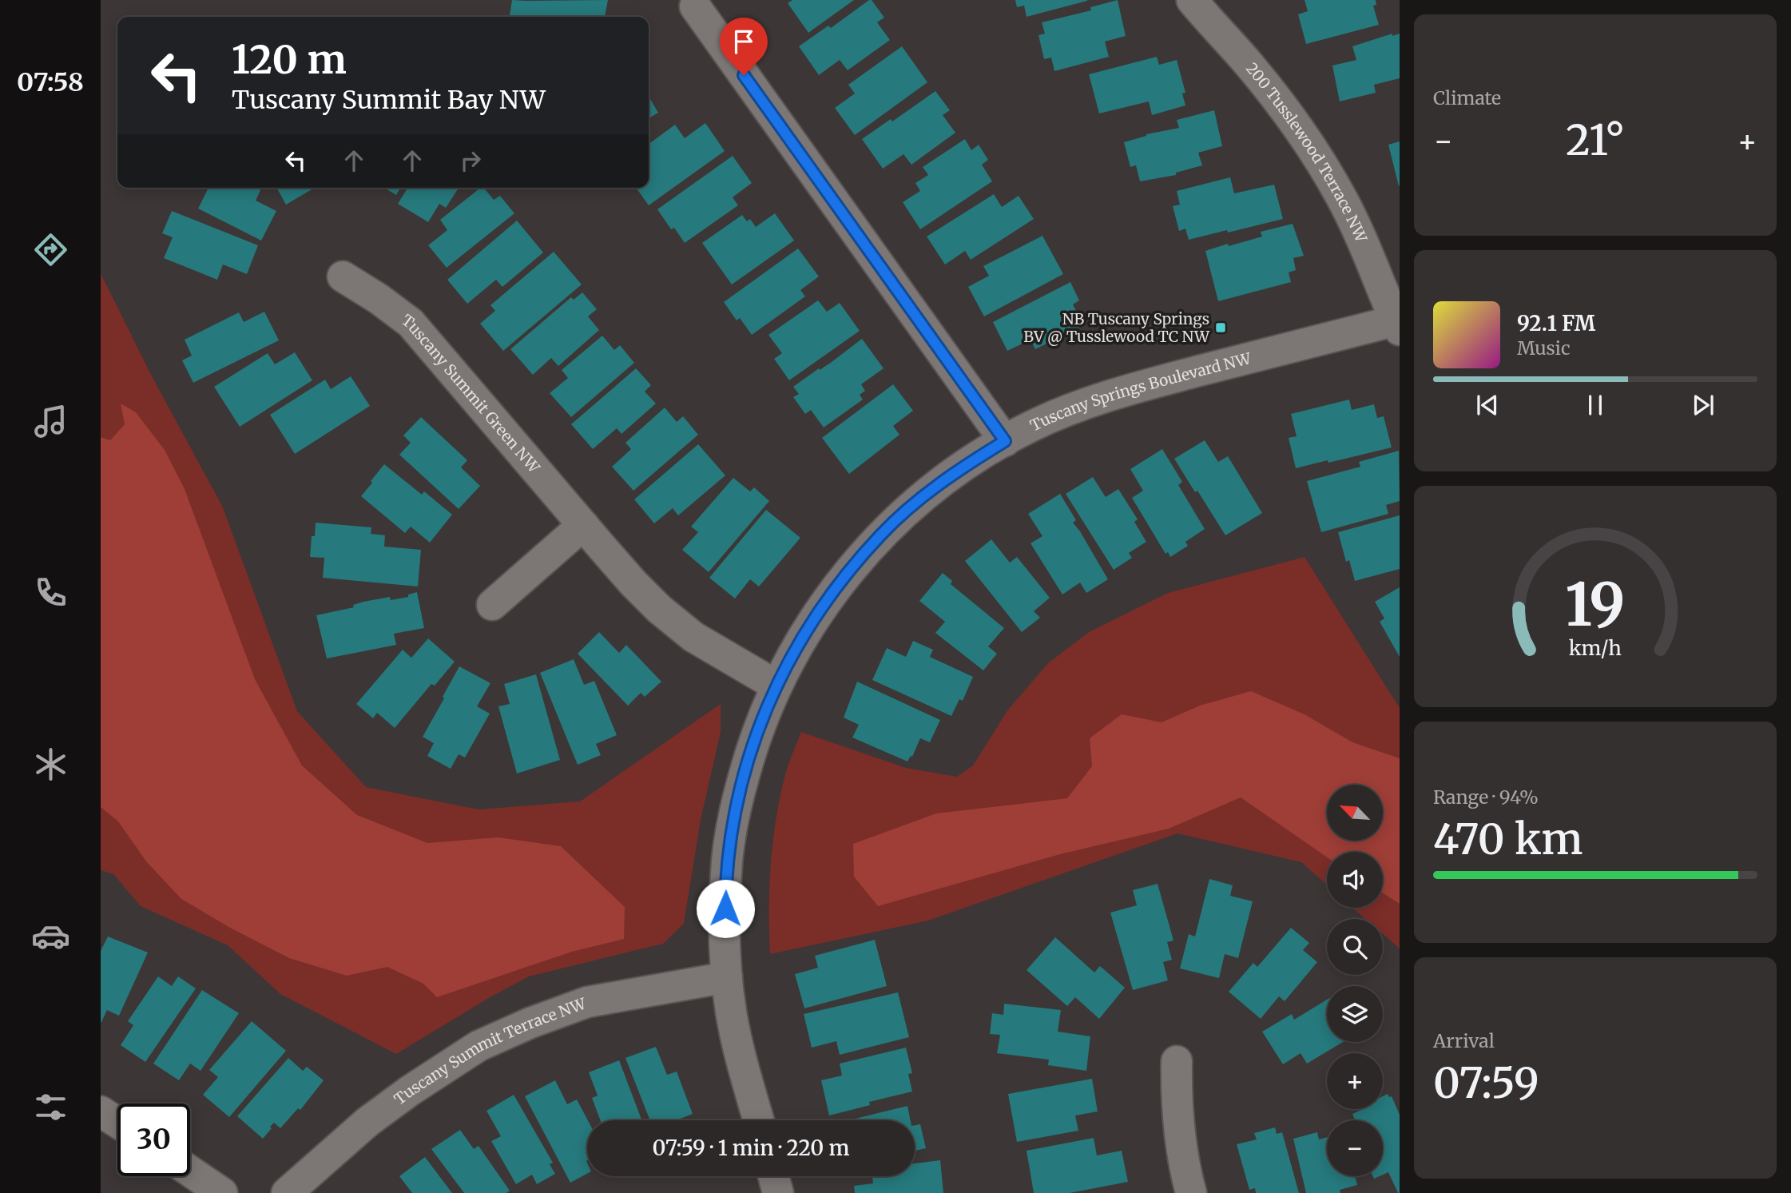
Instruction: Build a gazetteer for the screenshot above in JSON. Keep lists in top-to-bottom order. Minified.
{"streets":{"street":["200 Tusslewood Terrace NW","Tuscany Springs Boulevard NW","Tuscany Summit Green NW","Tuscany Summit Terrace NW"]},"crossings":[["200 Tusslewood Terrace NW","Tuscany Springs Boulevard NW"],["Tuscany Springs Boulevard NW","Tuscany Summit Green NW"],["Tuscany Springs Boulevard NW","Tuscany Summit Terrace NW"]],"places":{"transit":["NB Tuscany Springs BV @ Tusslewood TC NW"]},"north":"top left","page":{"tabs":"07:58","tile":["Climate",["Range · 94%","470 km"],["Arrival","07:59"]],"turn":["120 m","Tuscany Summit Bay NW"],"heat":["−","21°","+"],"song":["92.1 FM","Music"],"map_buttons":["+","−"],"limit":"30","trip":"07:59 · 1 min · 220 m","gauge":["19","km/h"]}}
